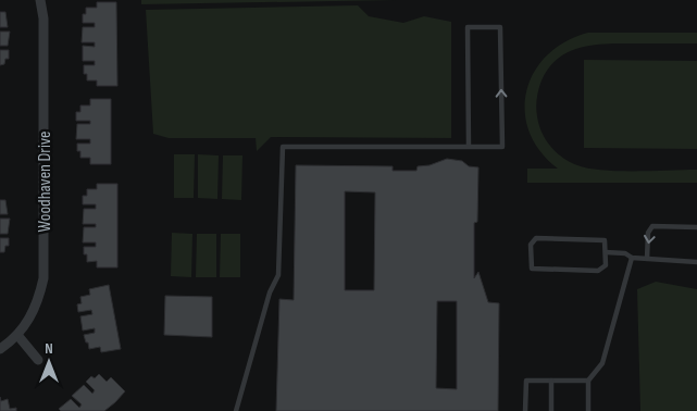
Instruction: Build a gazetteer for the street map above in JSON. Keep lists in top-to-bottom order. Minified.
{"streets":{"street":["Woodhaven Drive"]},"north":"top"}
